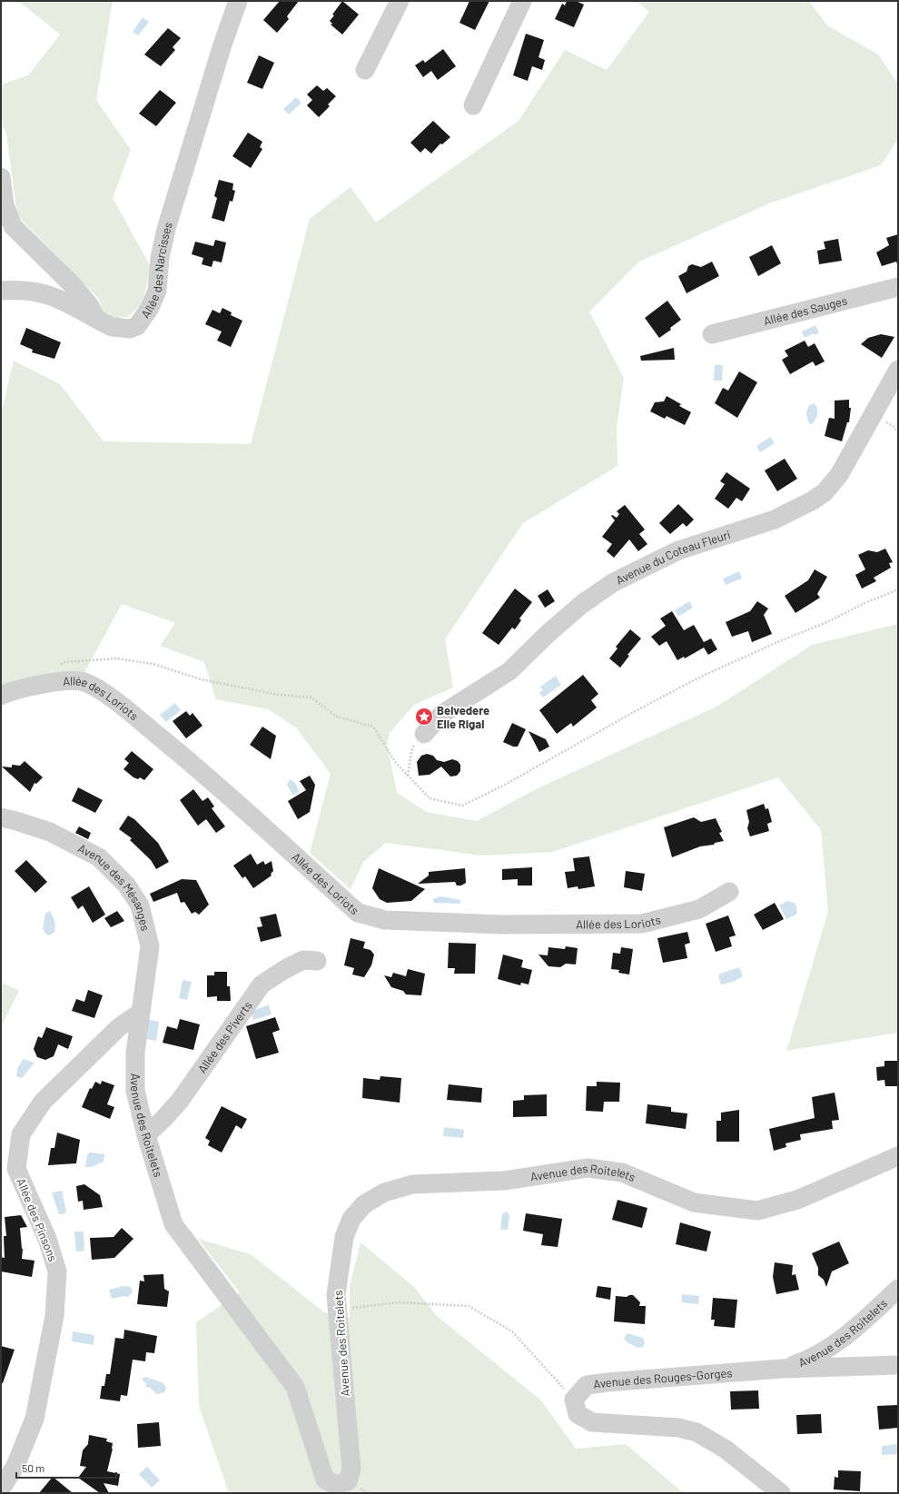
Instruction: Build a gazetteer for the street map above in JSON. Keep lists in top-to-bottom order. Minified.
{"streets":{"street":["Allée des Narcisses","Allée des Sauges","Avenue du Coteau Fleuri","Allée des Loriots","Avenue des Mésanges","Allée des Piverts","Avenue des Roitelets","Allée des Pinsons","Avenue des Rouges-Gorges"]},"crossings":[["Avenue des Mésanges","Avenue des Roitelets"],["Avenue des Mésanges","Allée des Pinsons"],["Allée des Piverts","Avenue des Roitelets"],["Avenue des Roitelets","Allée des Pinsons"],["Avenue des Roitelets","Avenue des Rouges-Gorges"]],"places":{"place":["Belvedere Elie Rigal"]},"scale_bar":"50 m"}
